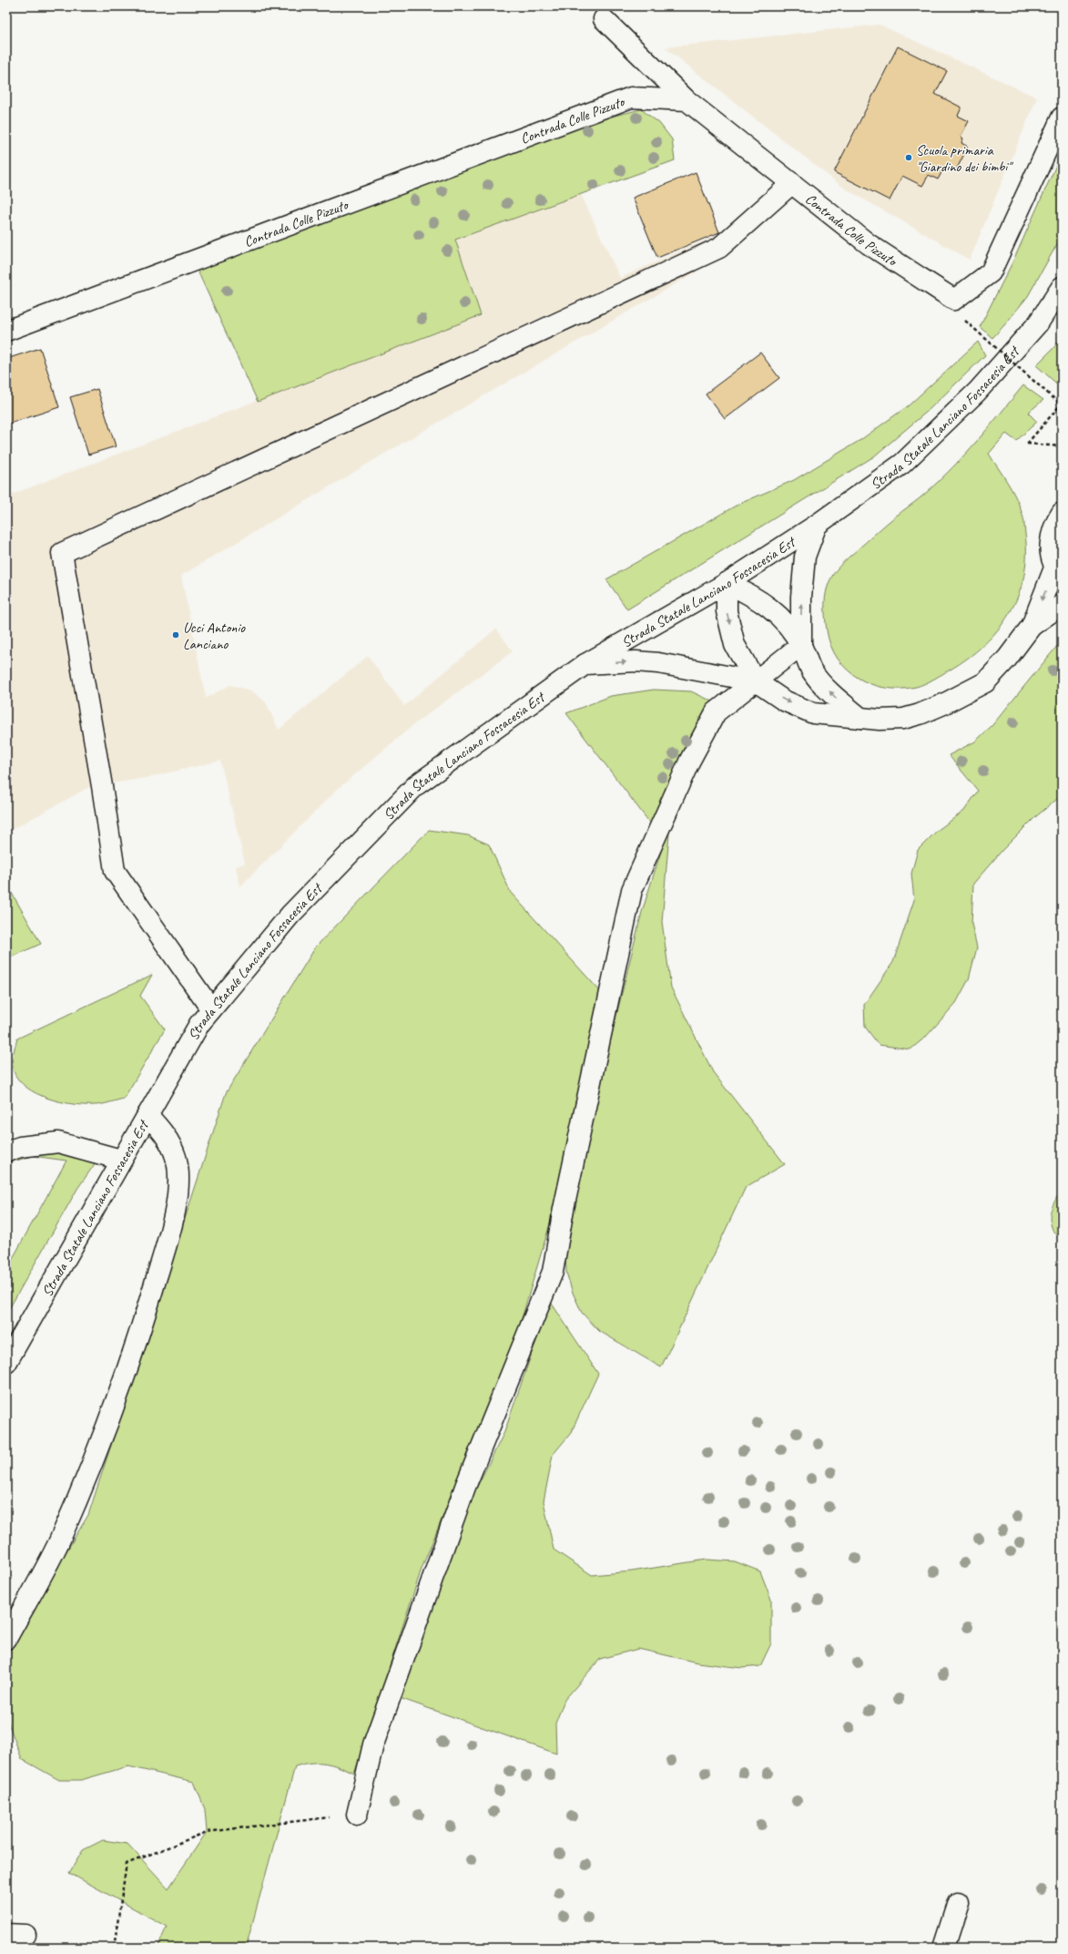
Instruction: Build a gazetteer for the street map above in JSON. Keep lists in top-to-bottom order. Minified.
{"streets":{"street":["Contrada Colle Pizzuto","Strada Statale Lanciano Fossacesia Est"]},"places":["Scuola primaria \"Giardino dei bimbi\"","Ucci Antonio Lanciano"]}
